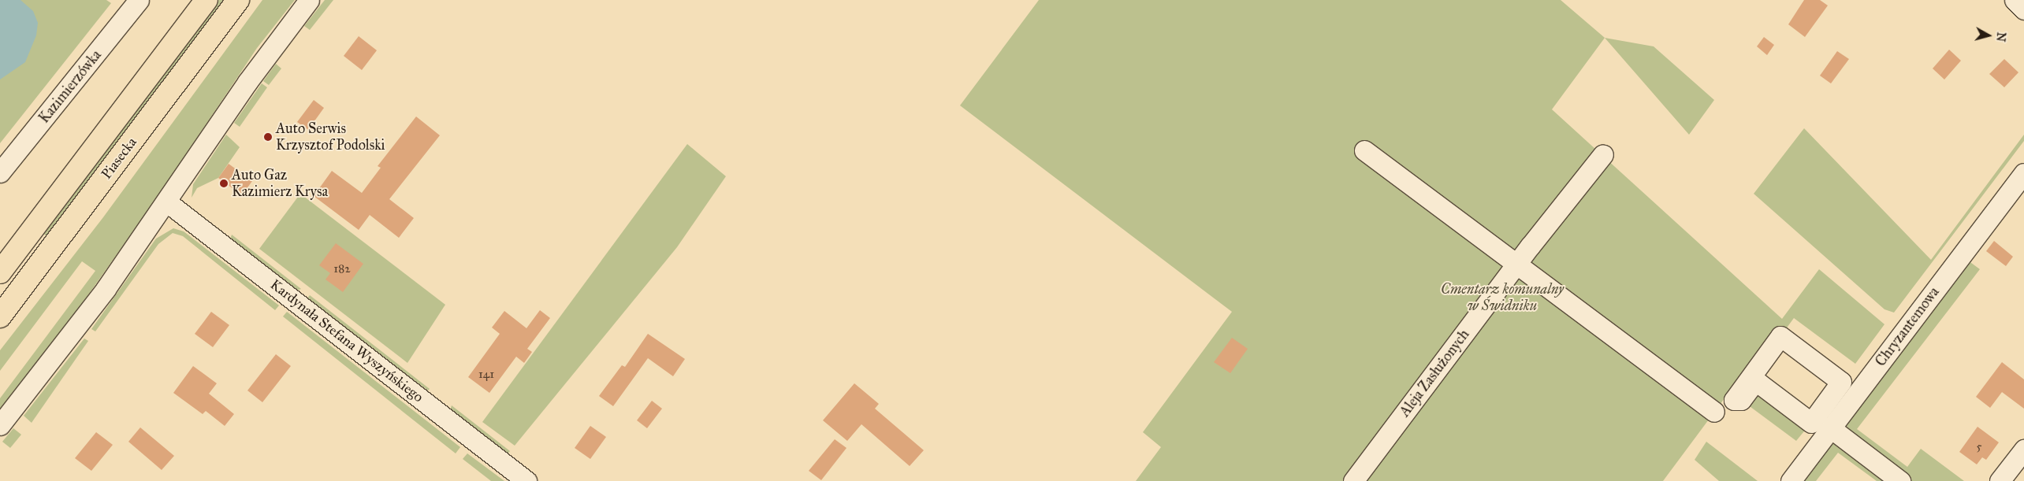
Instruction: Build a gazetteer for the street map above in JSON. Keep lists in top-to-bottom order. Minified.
{"streets":{"highway":["Piasecka"],"street":["Kazimierzówka","Chryzantemowa","Kardynała Stefana Wyszyńskiego","Aleja Zasłużonych"]},"parks":["Cmentarz komunalny w Świdniku"],"places":["Auto Serwis Krzysztof Podolski","Auto Gaz Kazimierz Krysa"],"house_numbers":["182","141","5"],"north":"right"}
